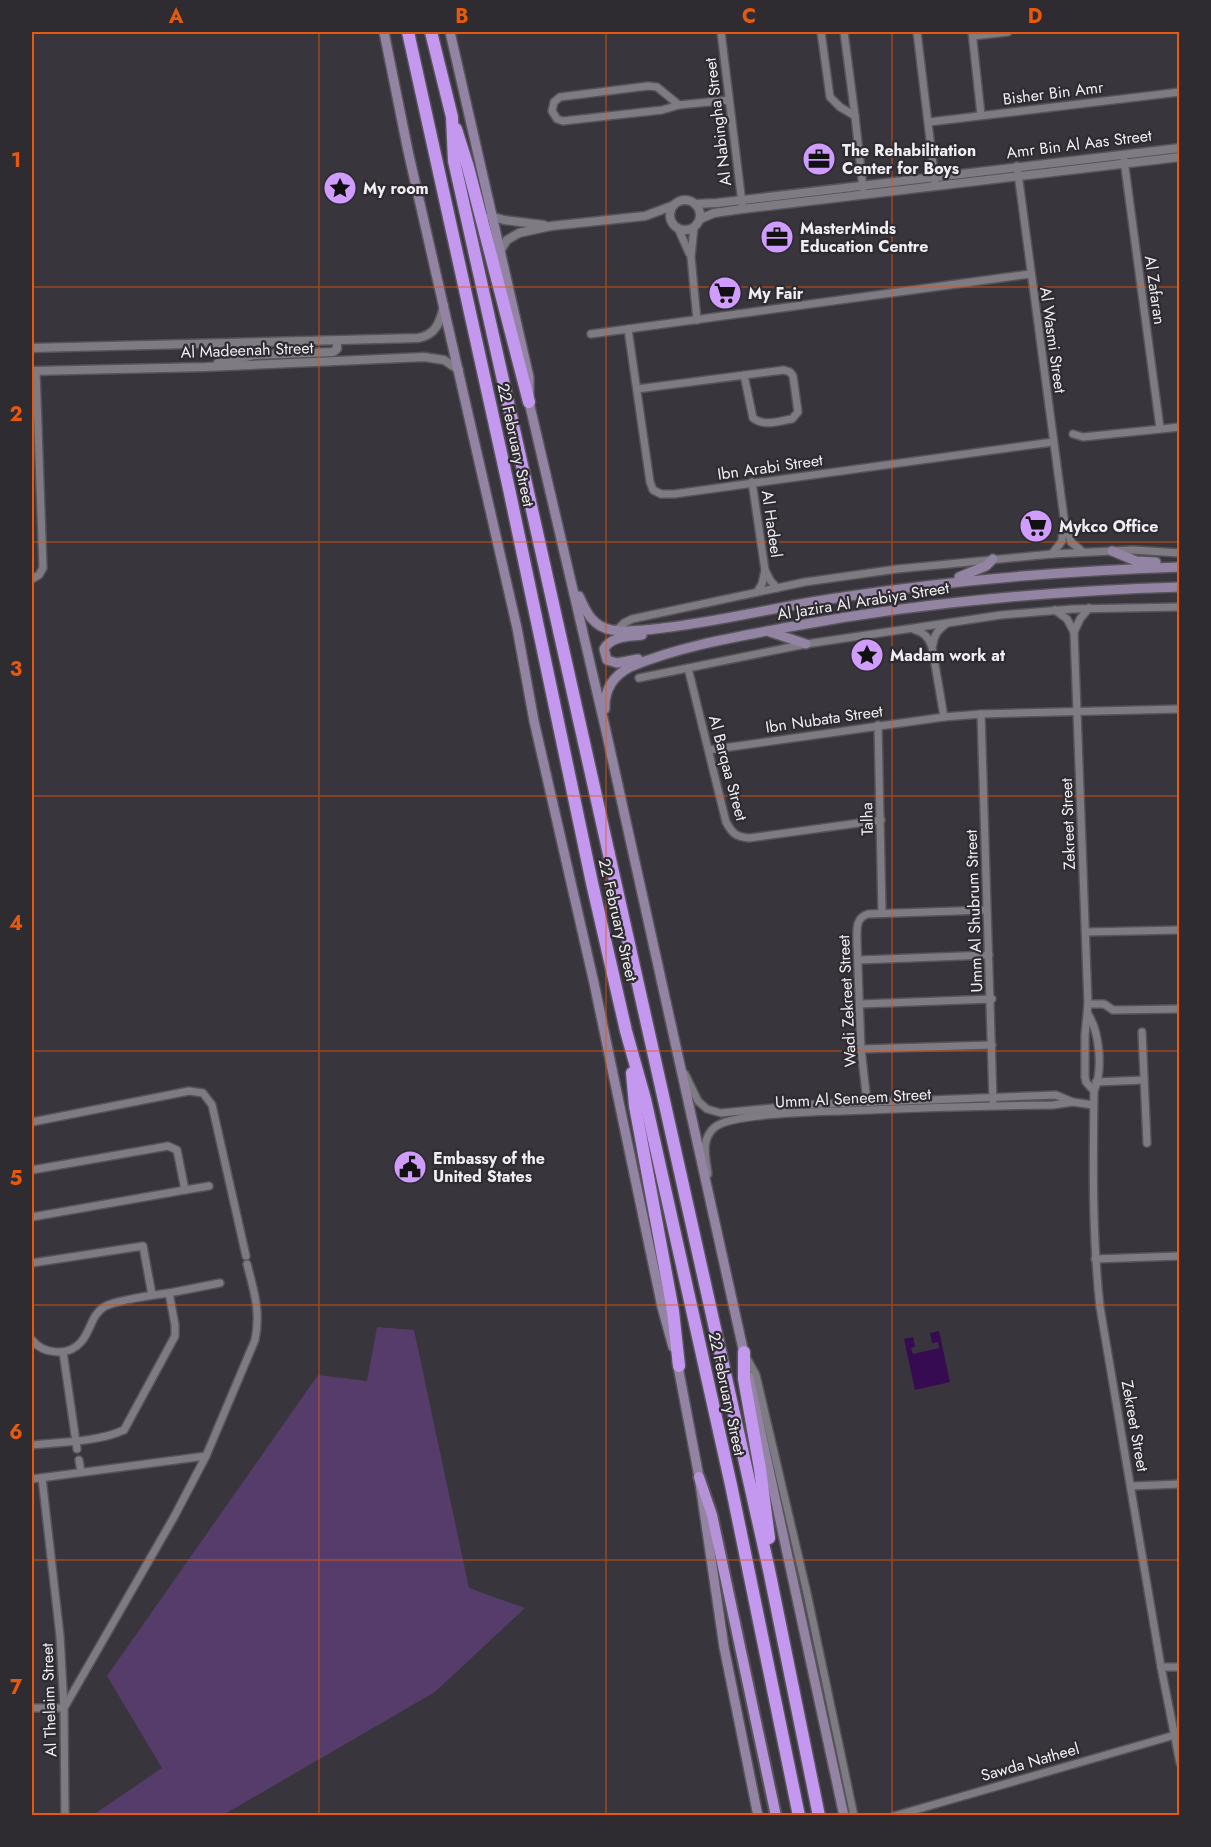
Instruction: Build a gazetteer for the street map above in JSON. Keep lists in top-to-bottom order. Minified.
{"streets":{"highway":["22 February Street"],"main road":["Al Jazira Al Arabiya Street"],"street":["Bisher Bin Amr","Al Nabingha Street","Amr Bin Al Aas Street","Al Zafaran","Al Wasmi Street","Al Madeenah Street","Ibn Arabi Street","Al Hadeel","Ibn Nubata Street","Al Barqaa Street","Talha","Zekreet Street","Umm Al Shubrum Street","Wadi Zekreet Street","Umm Al Seneem Street","Al Thelaim Street","Sawda Natheel"]},"crossings":[["Al Nabingha Street","Amr Bin Al Aas Street"],["Amr Bin Al Aas Street","Al Zafaran"],["Amr Bin Al Aas Street","Al Wasmi Street"],["Al Wasmi Street","Ibn Arabi Street"],["Al Wasmi Street","Al Jazira Al Arabiya Street"],["22 February Street","Al Jazira Al Arabiya Street"],["22 February Street","Umm Al Seneem Street"],["Ibn Arabi Street","Al Hadeel"],["Al Hadeel","Al Jazira Al Arabiya Street"],["Al Jazira Al Arabiya Street","Al Barqaa Street"],["Ibn Nubata Street","Al Barqaa Street"],["Ibn Nubata Street","Talha"],["Ibn Nubata Street","Zekreet Street"],["Ibn Nubata Street","Umm Al Shubrum Street"],["Al Barqaa Street","Talha"],["Talha","Wadi Zekreet Street"],["Zekreet Street","Umm Al Seneem Street"],["Zekreet Street","Sawda Natheel"],["Umm Al Shubrum Street","Wadi Zekreet Street"],["Umm Al Shubrum Street","Umm Al Seneem Street"],["Wadi Zekreet Street","Umm Al Seneem Street"]],"places":{"office":["The Rehabilitation Center for Boys","MasterMinds Education Centre"],"place":["My room","Madam work at"],"supermarket":["My Fair","Mykco Office"],"public building":["Embassy of the United States"]},"grid":{"columns":["A","B","C","D"],"rows":["1","2","3","4","5","6","7"]}}
